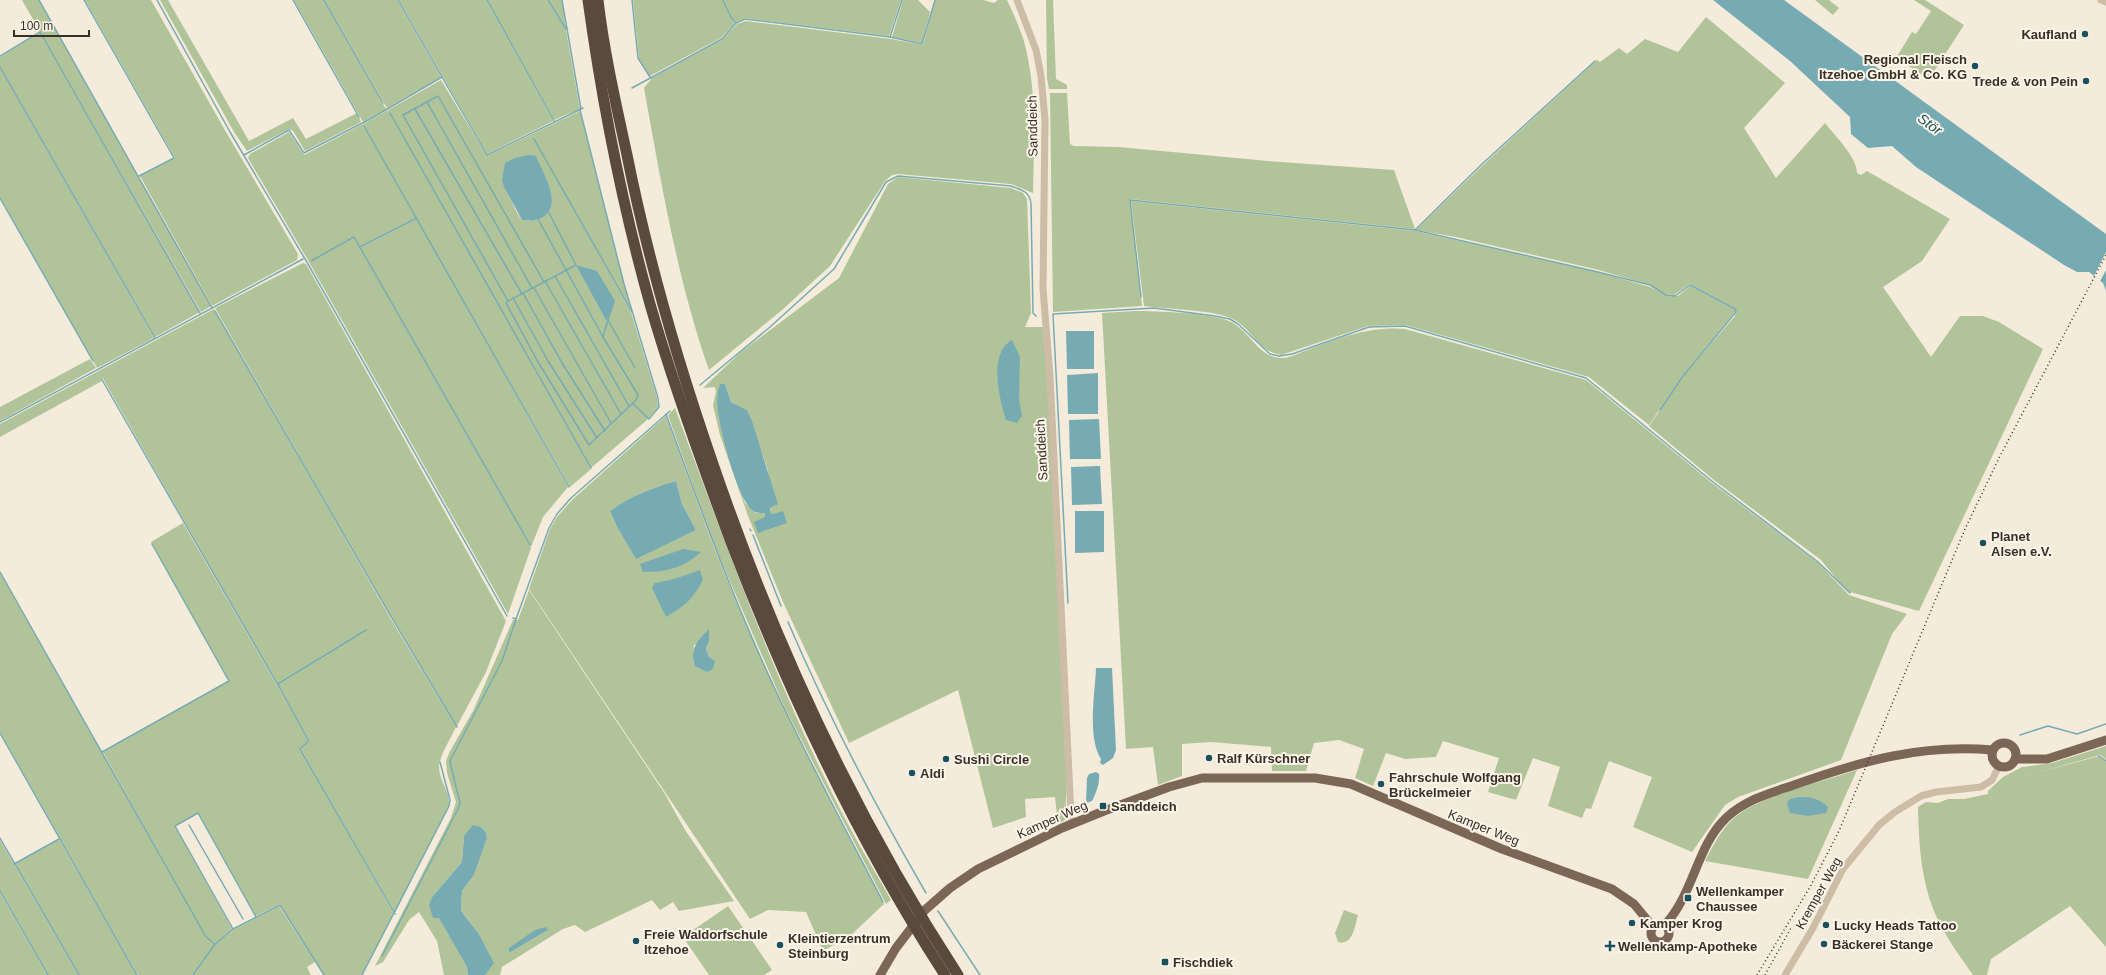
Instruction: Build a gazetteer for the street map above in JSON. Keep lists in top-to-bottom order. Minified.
{"streets":{"main road":["Kamper Weg"],"street":["Sanddeich","Kremper Weg"]},"crossings":[["Sanddeich","Kamper Weg"]],"water":["Stör"],"places":{"other":["Kaufland","Regional Fleisch Itzehoe GmbH & Co. KG","Trede & von Pein","Planet Alsen e.V.","Ralf Kürschner","Sushi Circle","Aldi","Fahrschule Wolfgang Brückelmeier","Kamper Krog","Lucky Heads Tattoo","Freie Waldorfschule Itzehoe","Bäckerei Stange","Kleintierzentrum Steinburg"],"transit":["Sanddeich","Wellenkamper Chaussee","Fischdiek"],"health":["Wellenkamp-Apotheke"]},"scale_bar":"100 m"}
